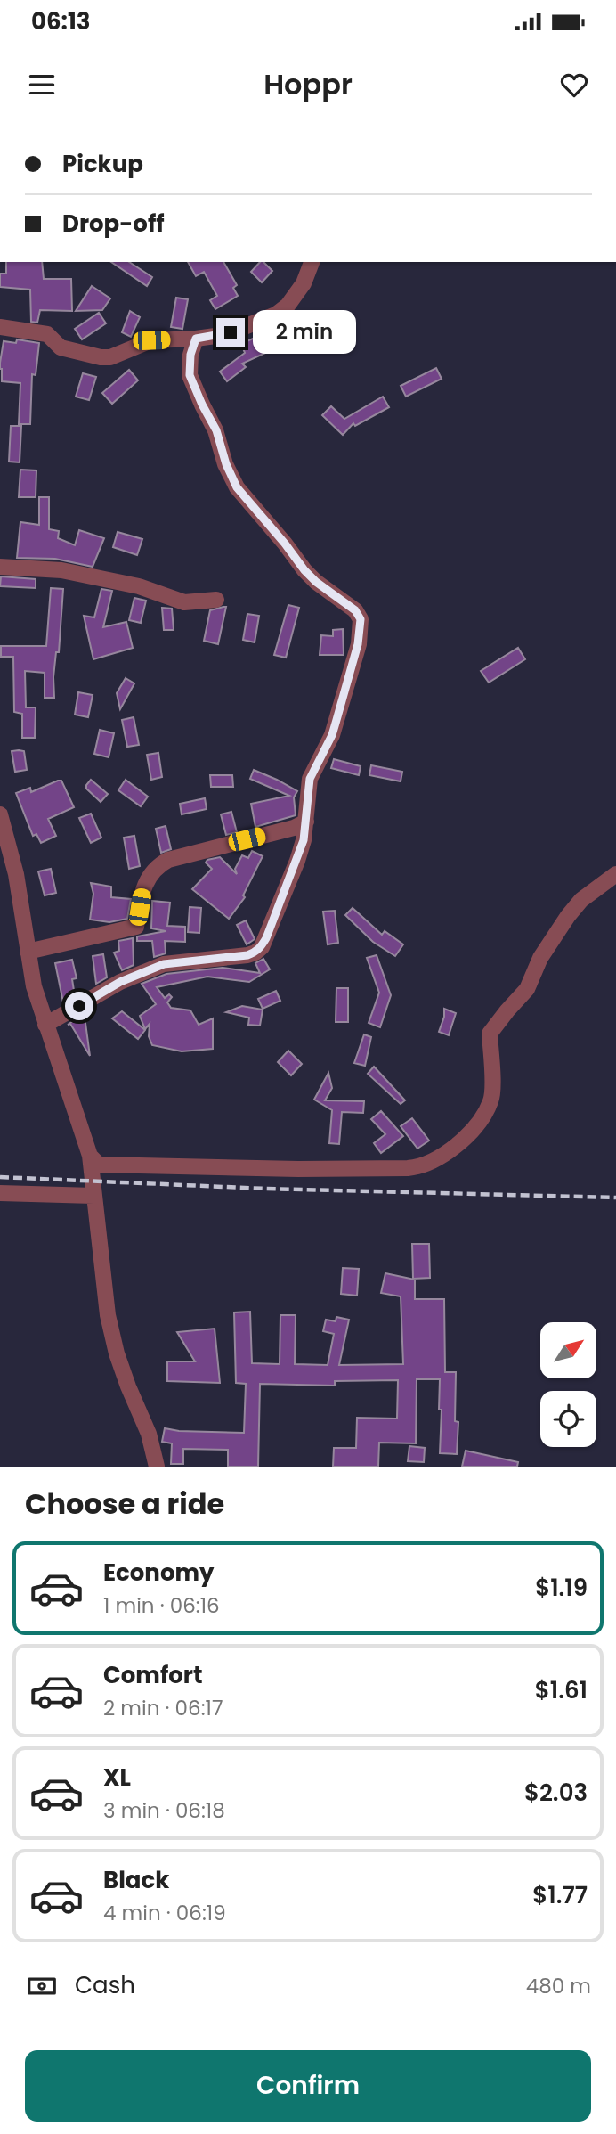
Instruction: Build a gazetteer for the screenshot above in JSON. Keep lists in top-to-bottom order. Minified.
{"north":"top right","page":{"status":"06:13","header":"Hoppr","banner":["Pickup","Drop-off"],"bubble":"2 min","heading":"Choose a ride","list":[{"name":"Economy","note":"1 min · 06:16","value":"$1.19"},{"name":"Comfort","note":"2 min · 06:17","value":"$1.61"},{"name":"XL","note":"3 min · 06:18","value":"$2.03"},{"name":"Black","note":"4 min · 06:19","value":"$1.77"}],"pay":["Cash","480 m"],"buttons":"Confirm"}}
